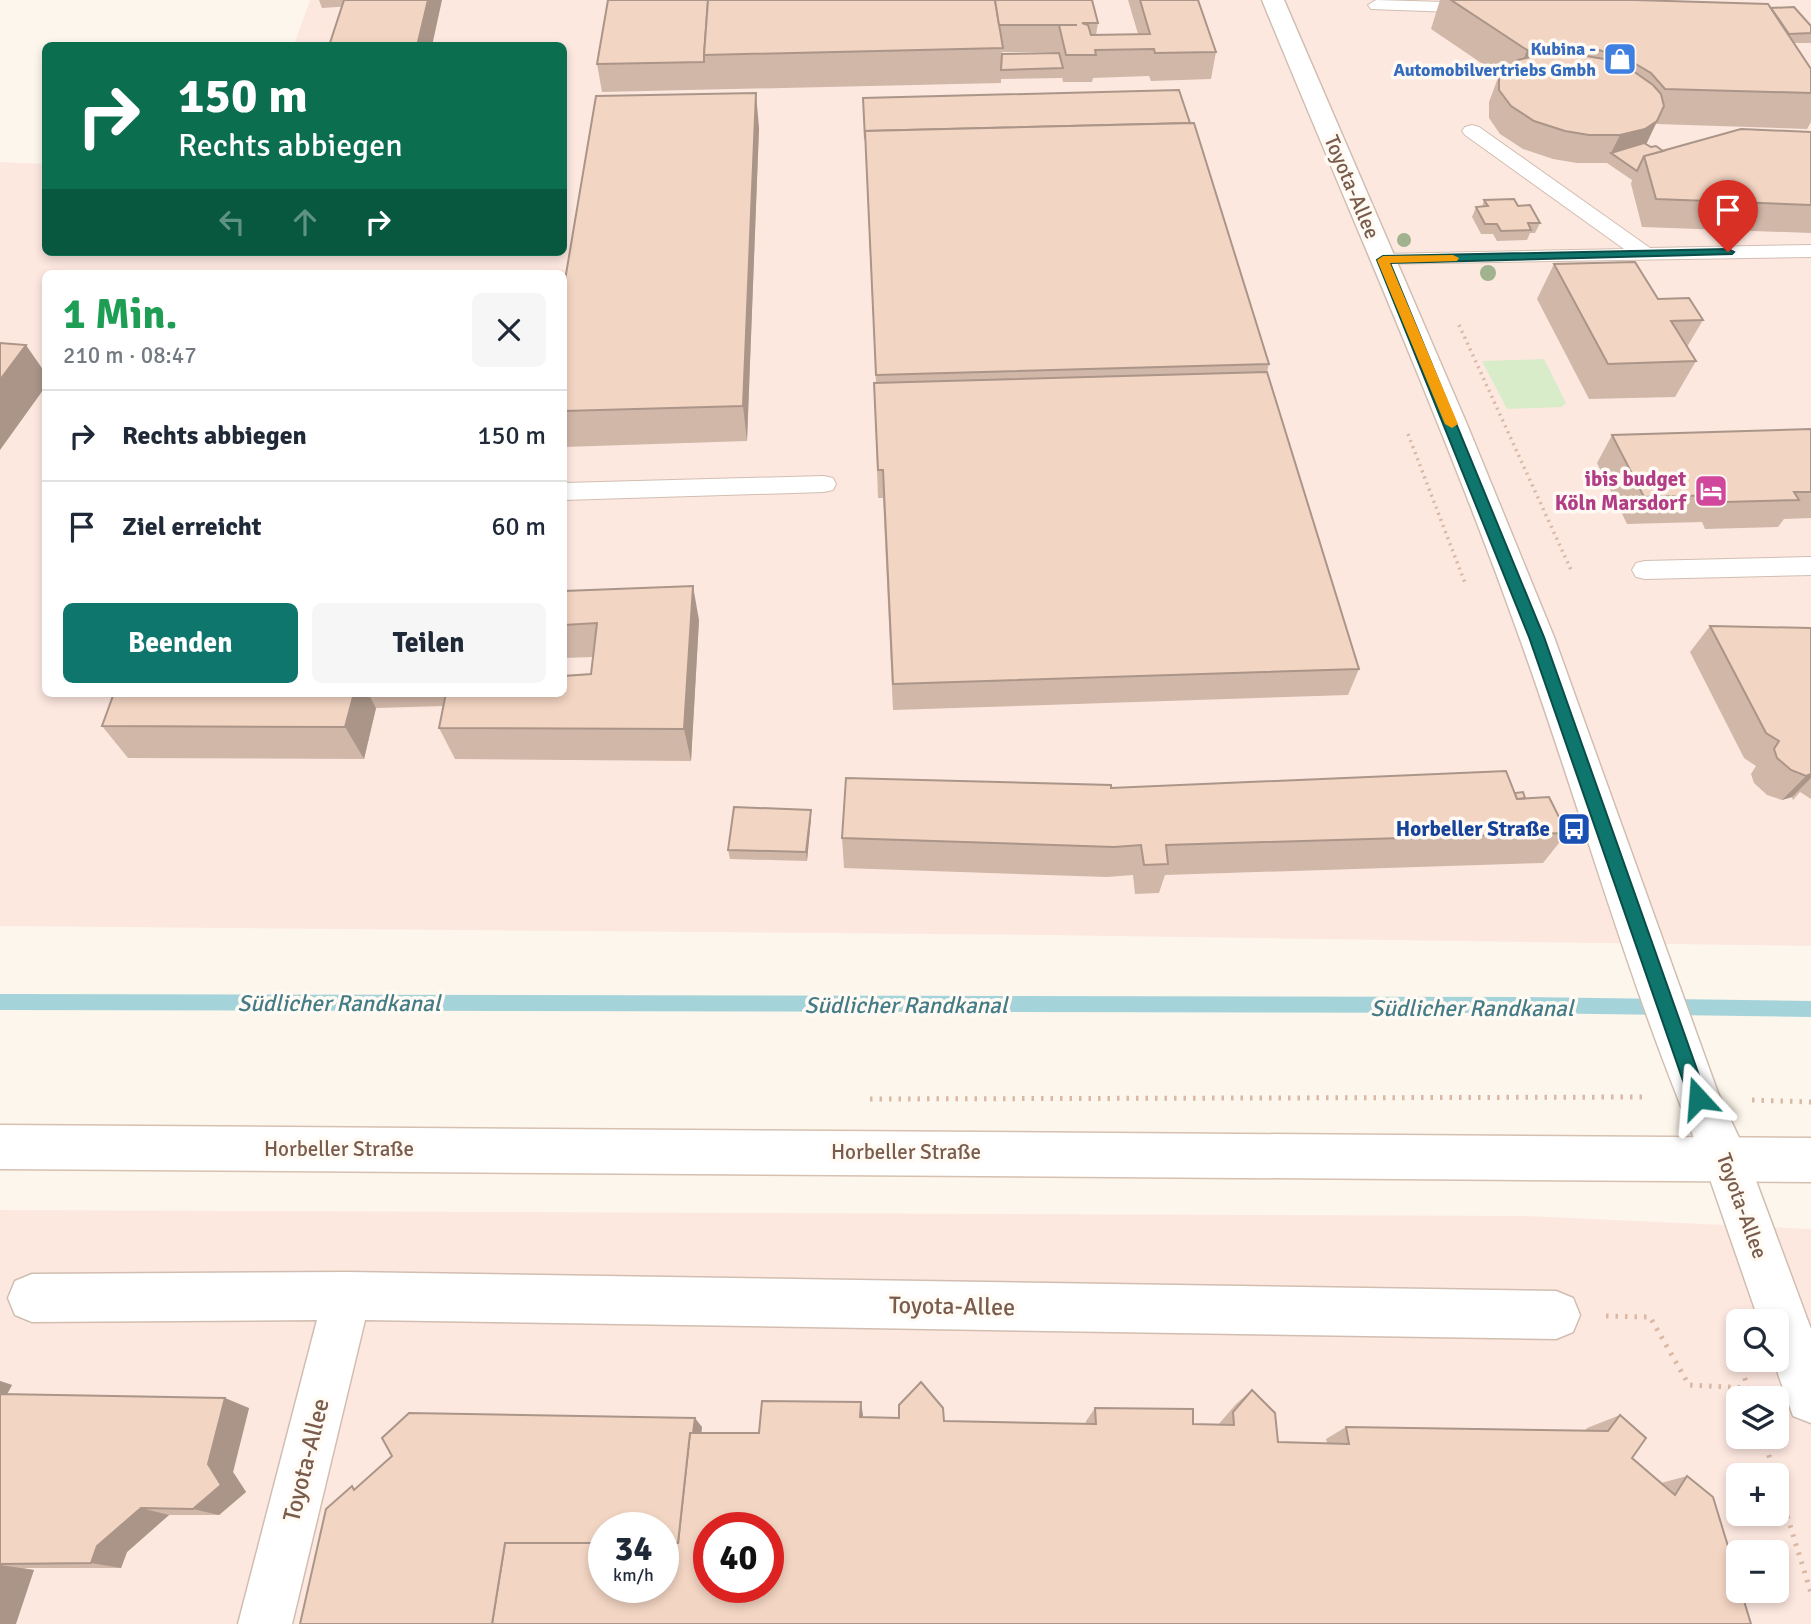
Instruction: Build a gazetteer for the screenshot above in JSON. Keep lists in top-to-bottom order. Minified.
{"streets":{"street":["Toyota-Allee","Horbeller Straße"]},"crossings":[["Toyota-Allee","Horbeller Straße"]],"water":["Südlicher Randkanal"],"places":{"shop":["Kubina - Automobilvertriebs Gmbh"],"hotel":["ibis budget Köln Marsdorf"],"bus stop":["Horbeller Straße"]},"page":{"turn":["150 m","Rechts abbiegen"],"heading":["1 Min.","210 m · 08:47"],"list":[{"name":"Rechts abbiegen","value":"150 m"},{"name":"Ziel erreicht","value":"60 m"}],"buttons":["Beenden","Teilen"],"map_buttons":["+","−"],"speed":"34 km/h","limit":"40"}}
